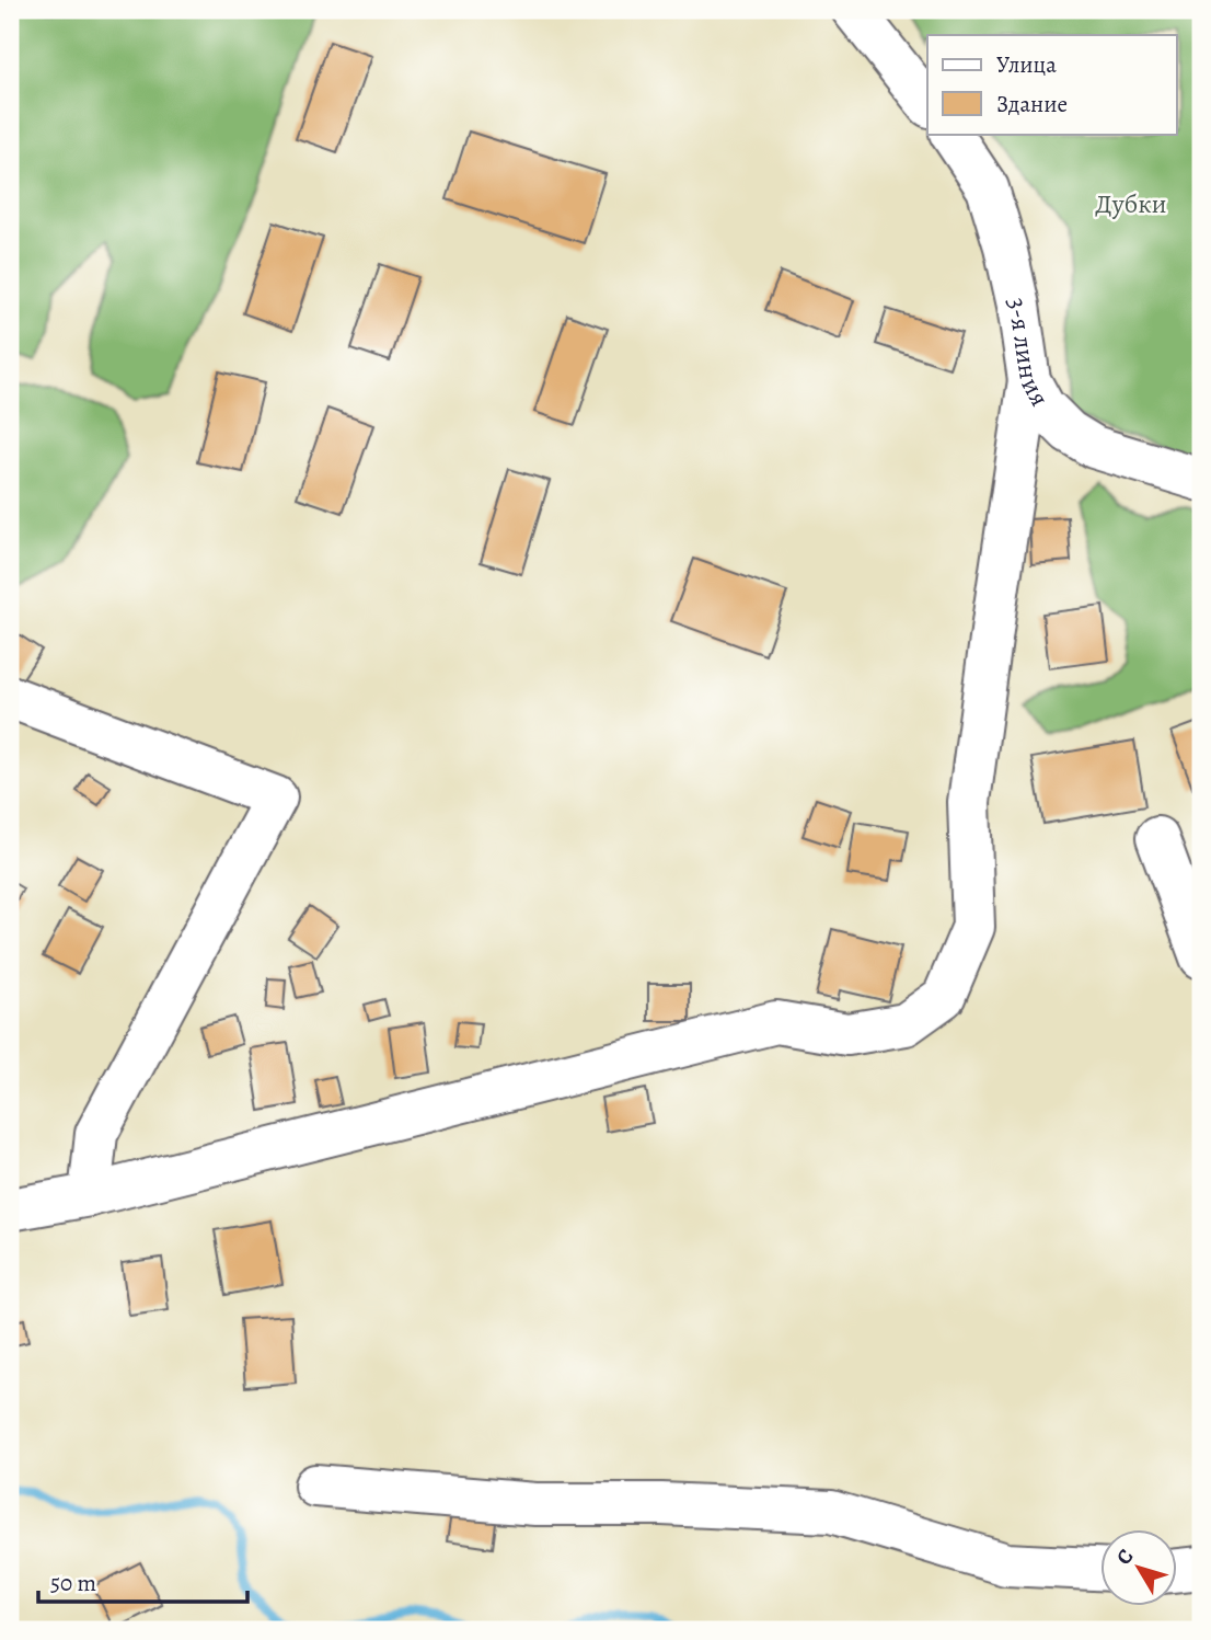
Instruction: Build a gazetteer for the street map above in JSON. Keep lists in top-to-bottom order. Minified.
{"streets":{"street":["3-я линия"]},"parks":["Дубки"],"legend":["Улица","Здание"],"scale_bar":"50 m","north":"top left"}
